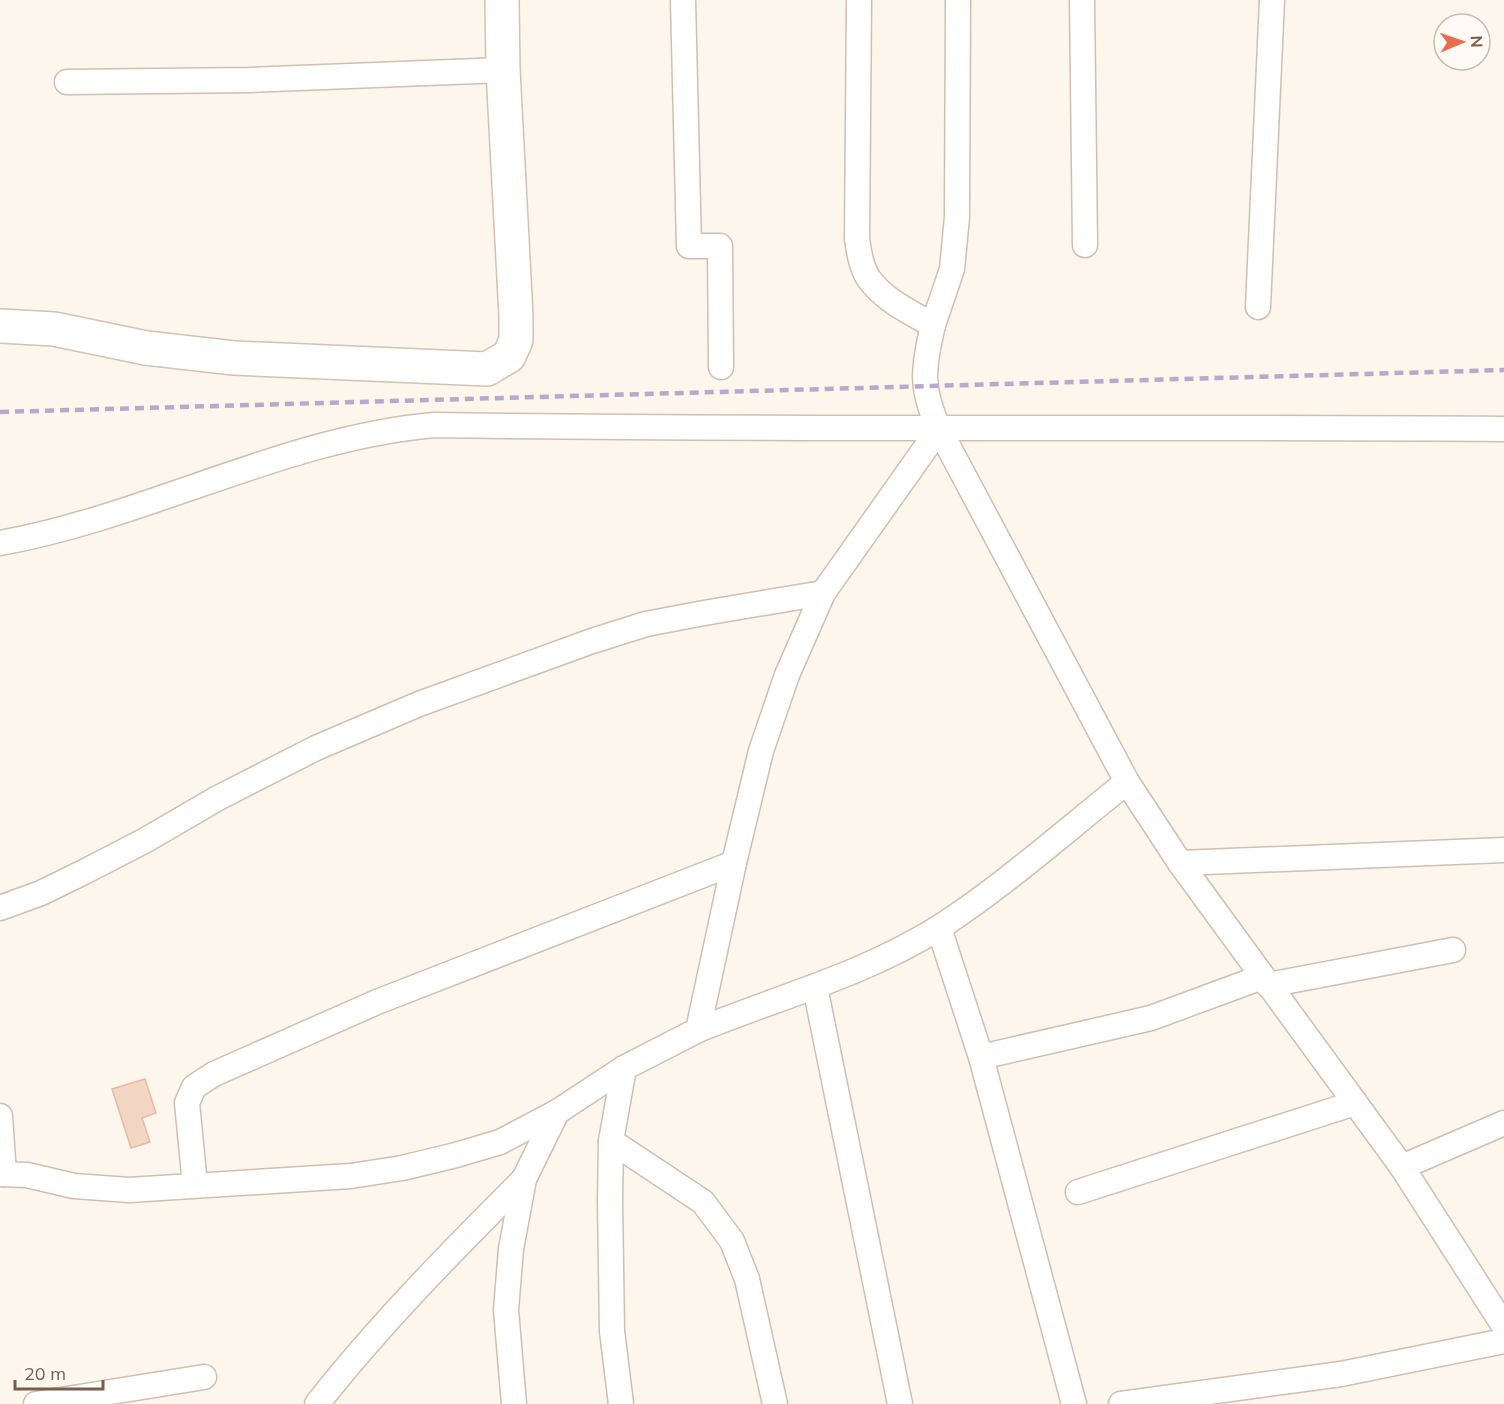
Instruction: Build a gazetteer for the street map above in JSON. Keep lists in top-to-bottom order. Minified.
{"scale_bar":"20 m","north":"right"}
